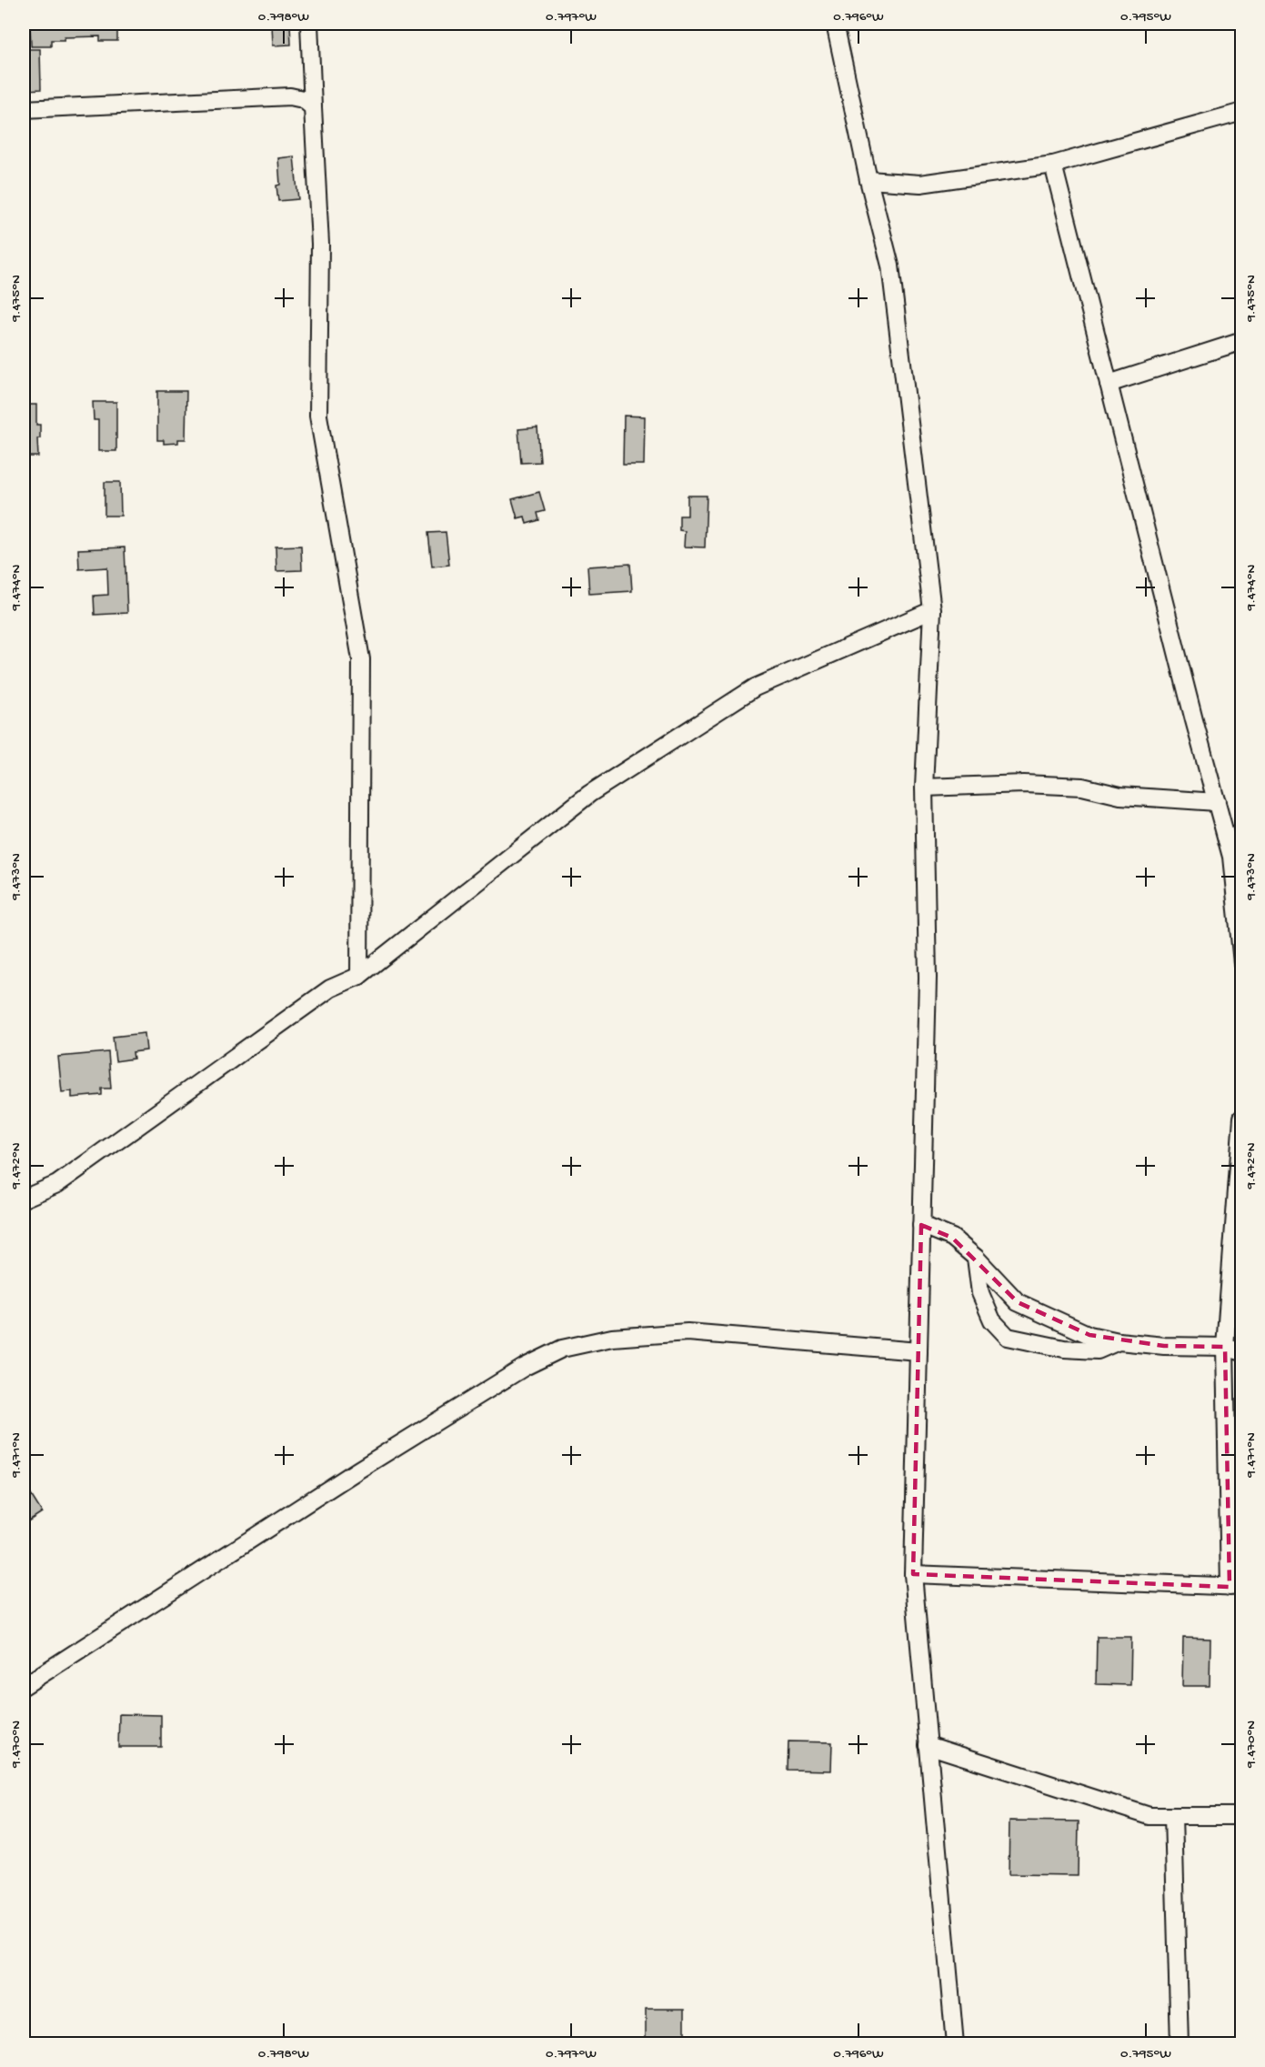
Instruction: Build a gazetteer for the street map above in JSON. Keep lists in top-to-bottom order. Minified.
{"coordinates":["0.798°W","0.797°W","0.796°W","0.795°W","9.475°N","9.474°N","9.473°N","9.472°N","9.471°N","9.470°N"]}
